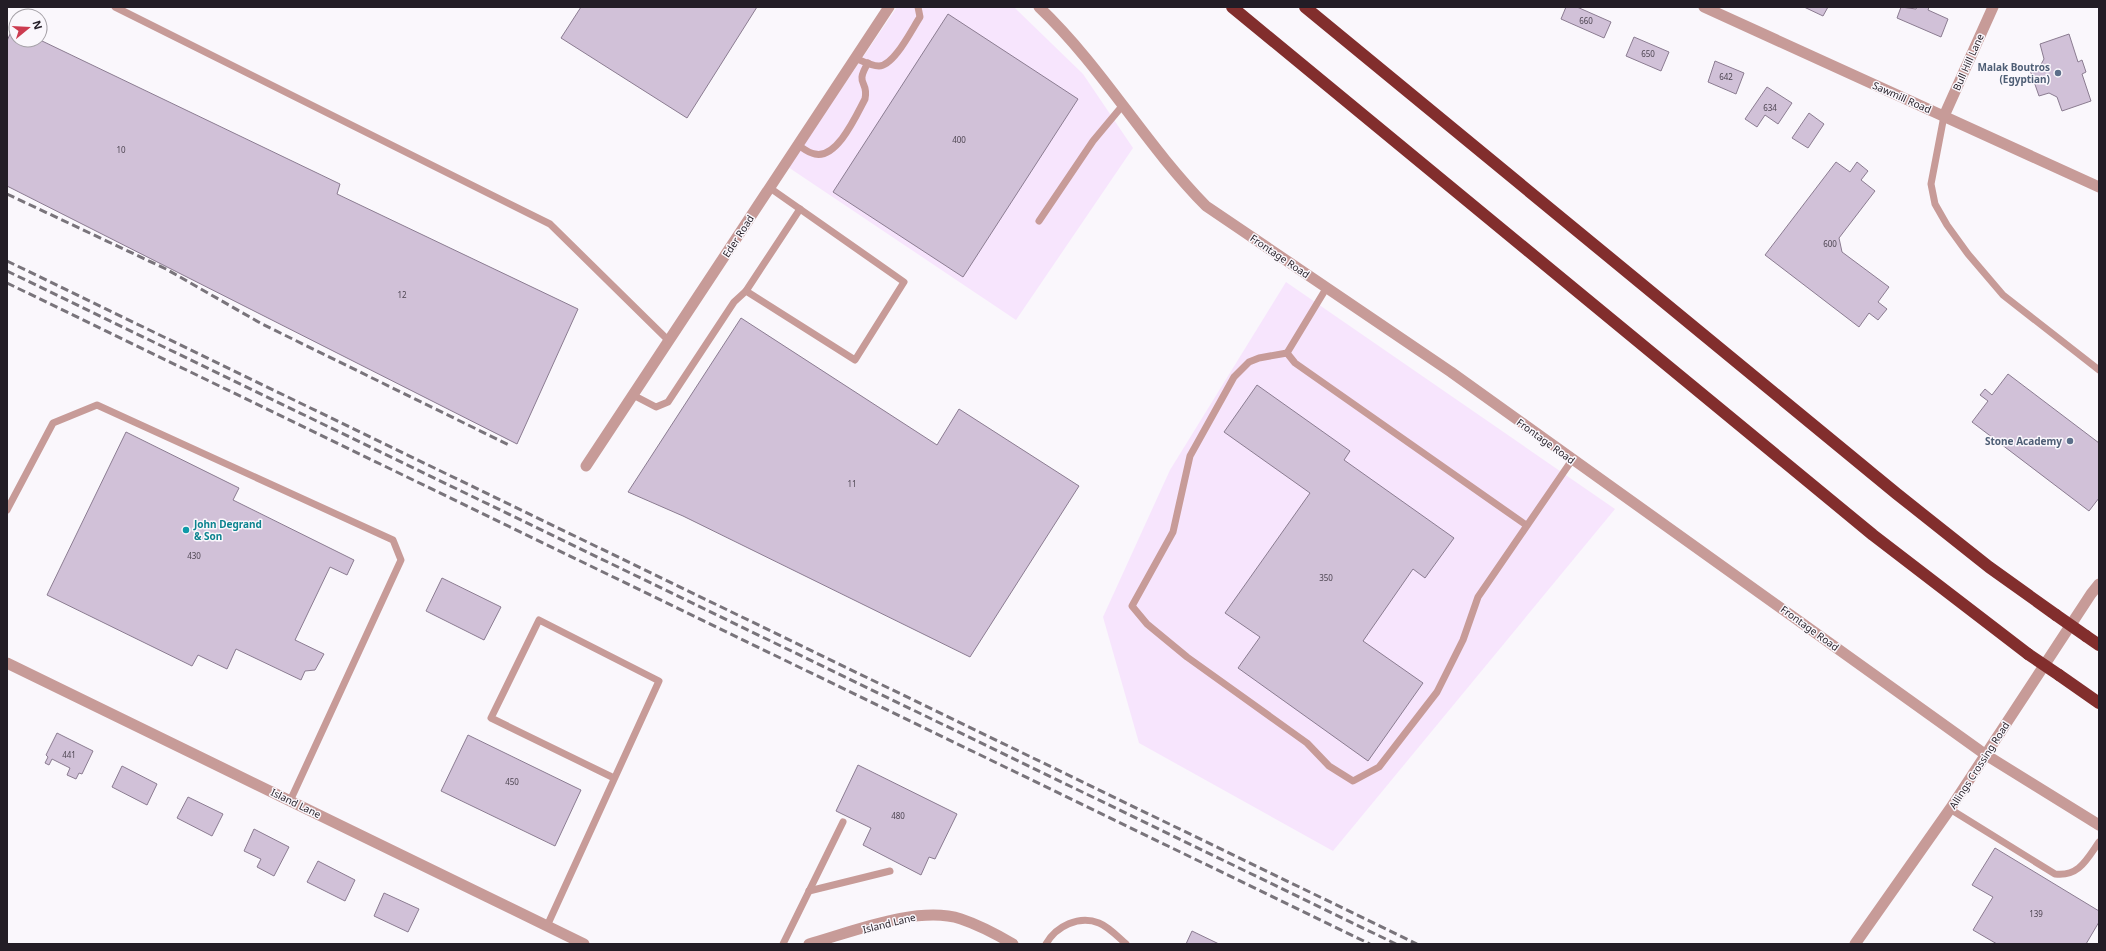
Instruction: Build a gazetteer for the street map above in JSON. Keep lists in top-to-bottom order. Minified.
{"streets":{"street":["Bull Hill Lane","Sawmill Road","Eder Road","Frontage Road","Allings Crossing Road","Island Lane"]},"crossings":[["Bull Hill Lane","Sawmill Road"],["Frontage Road","Allings Crossing Road"]],"places":["Malak Boutros (Egyptian)","Stone Academy","John Degrand & Son"],"house_numbers":["660","650","642","634","400","10","600","12","11","430","350","441","450","480","139"],"north":"right"}
